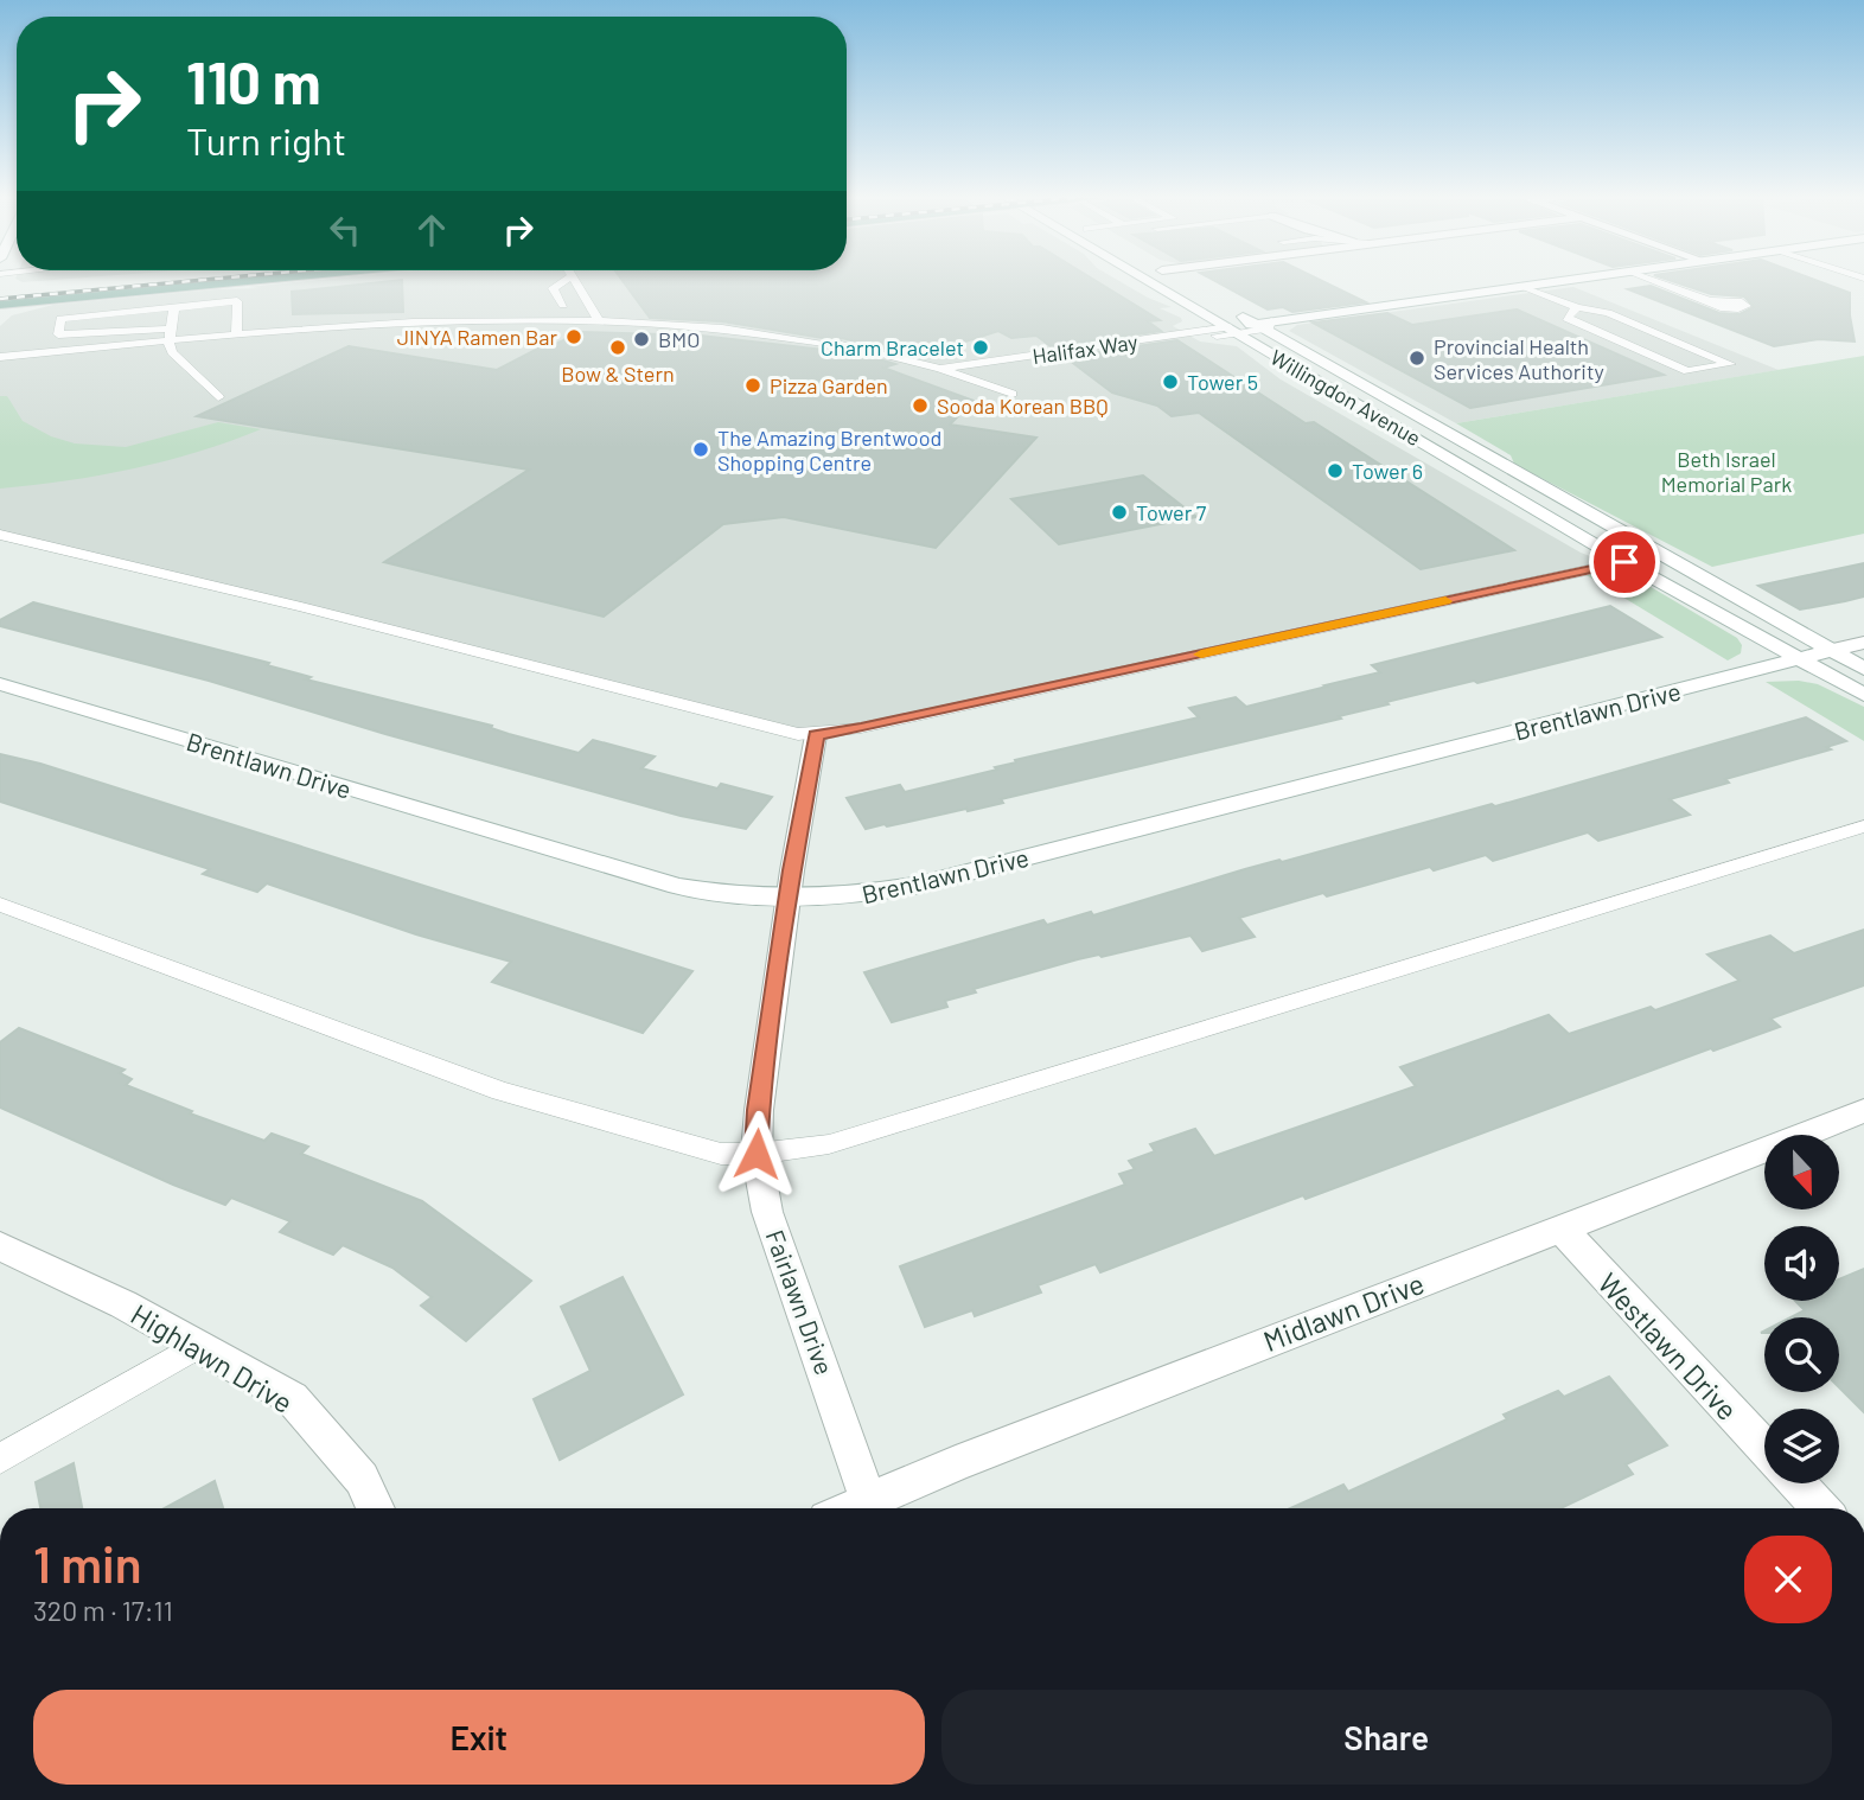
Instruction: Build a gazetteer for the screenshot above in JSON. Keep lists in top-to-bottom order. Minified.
{"streets":{"street":["Willingdon Avenue","Brentlawn Drive","Fairlawn Drive","Midlawn Drive","Westlawn Drive","Highlawn Drive"],"lane":["Halifax Way"]},"crossings":[["Halifax Way","Willingdon Avenue"],["Willingdon Avenue","Brentlawn Drive"],["Brentlawn Drive","Fairlawn Drive"],["Midlawn Drive","Westlawn Drive"]],"parks":["Beth Israel Memorial Park"],"places":["JINYA Ramen Bar","BMO","Bow & Stern","Charm Bracelet","Provincial Health Services Authority","Tower 5","Pizza Garden","Sooda Korean BBQ","The Amazing Brentwood Shopping Centre","Tower 6","Tower 7"],"north":"bottom","page":{"turn":["110 m","Turn right"],"heading":["1 min","320 m · 17:11"],"buttons":["Exit","Share"]}}
